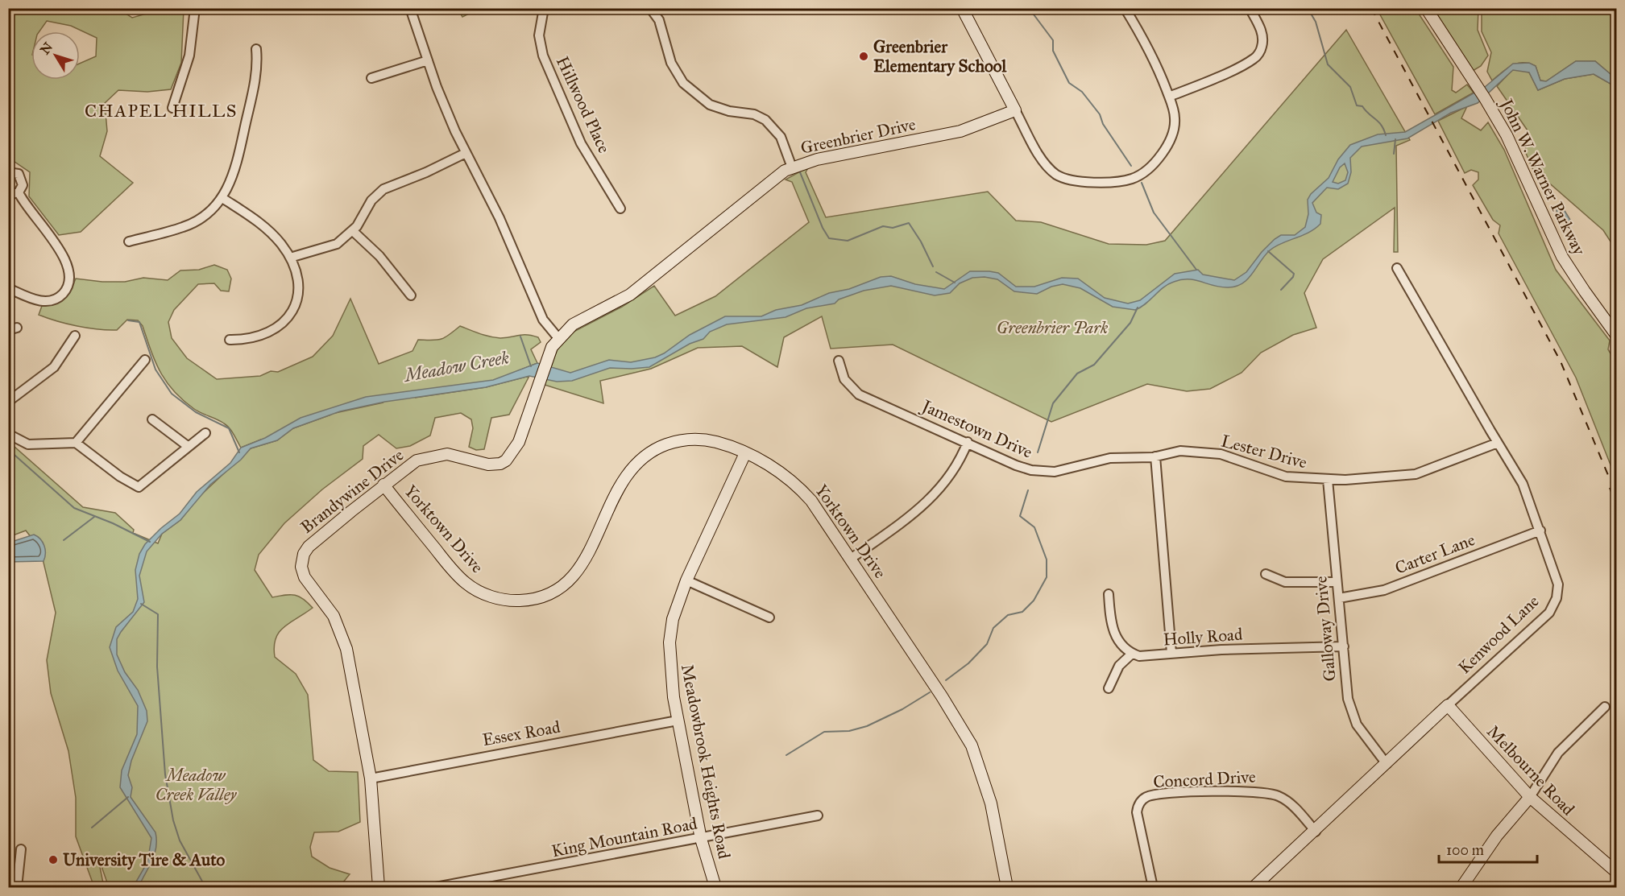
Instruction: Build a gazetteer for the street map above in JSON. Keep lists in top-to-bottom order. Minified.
{"streets":{"street":["Hillwood Place","Greenbrier Drive","John W. Warner Parkway","Jamestown Drive","Lester Drive","Brandywine Drive","Yorktown Drive","Carter Lane","Galloway Drive","Kenwood Lane","Holly Road","Essex Road","Meadowbrook Heights Road","Melbourne Road","Concord Drive","King Mountain Road"]},"crossings":[["Greenbrier Drive","Brandywine Drive"],["Jamestown Drive","Lester Drive"],["Lester Drive","Galloway Drive"],["Lester Drive","Kenwood Lane"],["Brandywine Drive","Yorktown Drive"],["Brandywine Drive","Essex Road"],["Yorktown Drive","Meadowbrook Heights Road"],["Carter Lane","Galloway Drive"],["Carter Lane","Kenwood Lane"],["Galloway Drive","Kenwood Lane"],["Galloway Drive","Holly Road"],["Kenwood Lane","Melbourne Road"],["Kenwood Lane","Concord Drive"],["Essex Road","Meadowbrook Heights Road"],["Meadowbrook Heights Road","King Mountain Road"]],"districts":["CHAPEL HILLS"],"water":["Meadow Creek"],"parks":["Greenbrier Park","Meadow Creek Valley"],"places":["Greenbrier Elementary School","University Tire & Auto"],"scale_bar":"100 m","north":"top left"}
